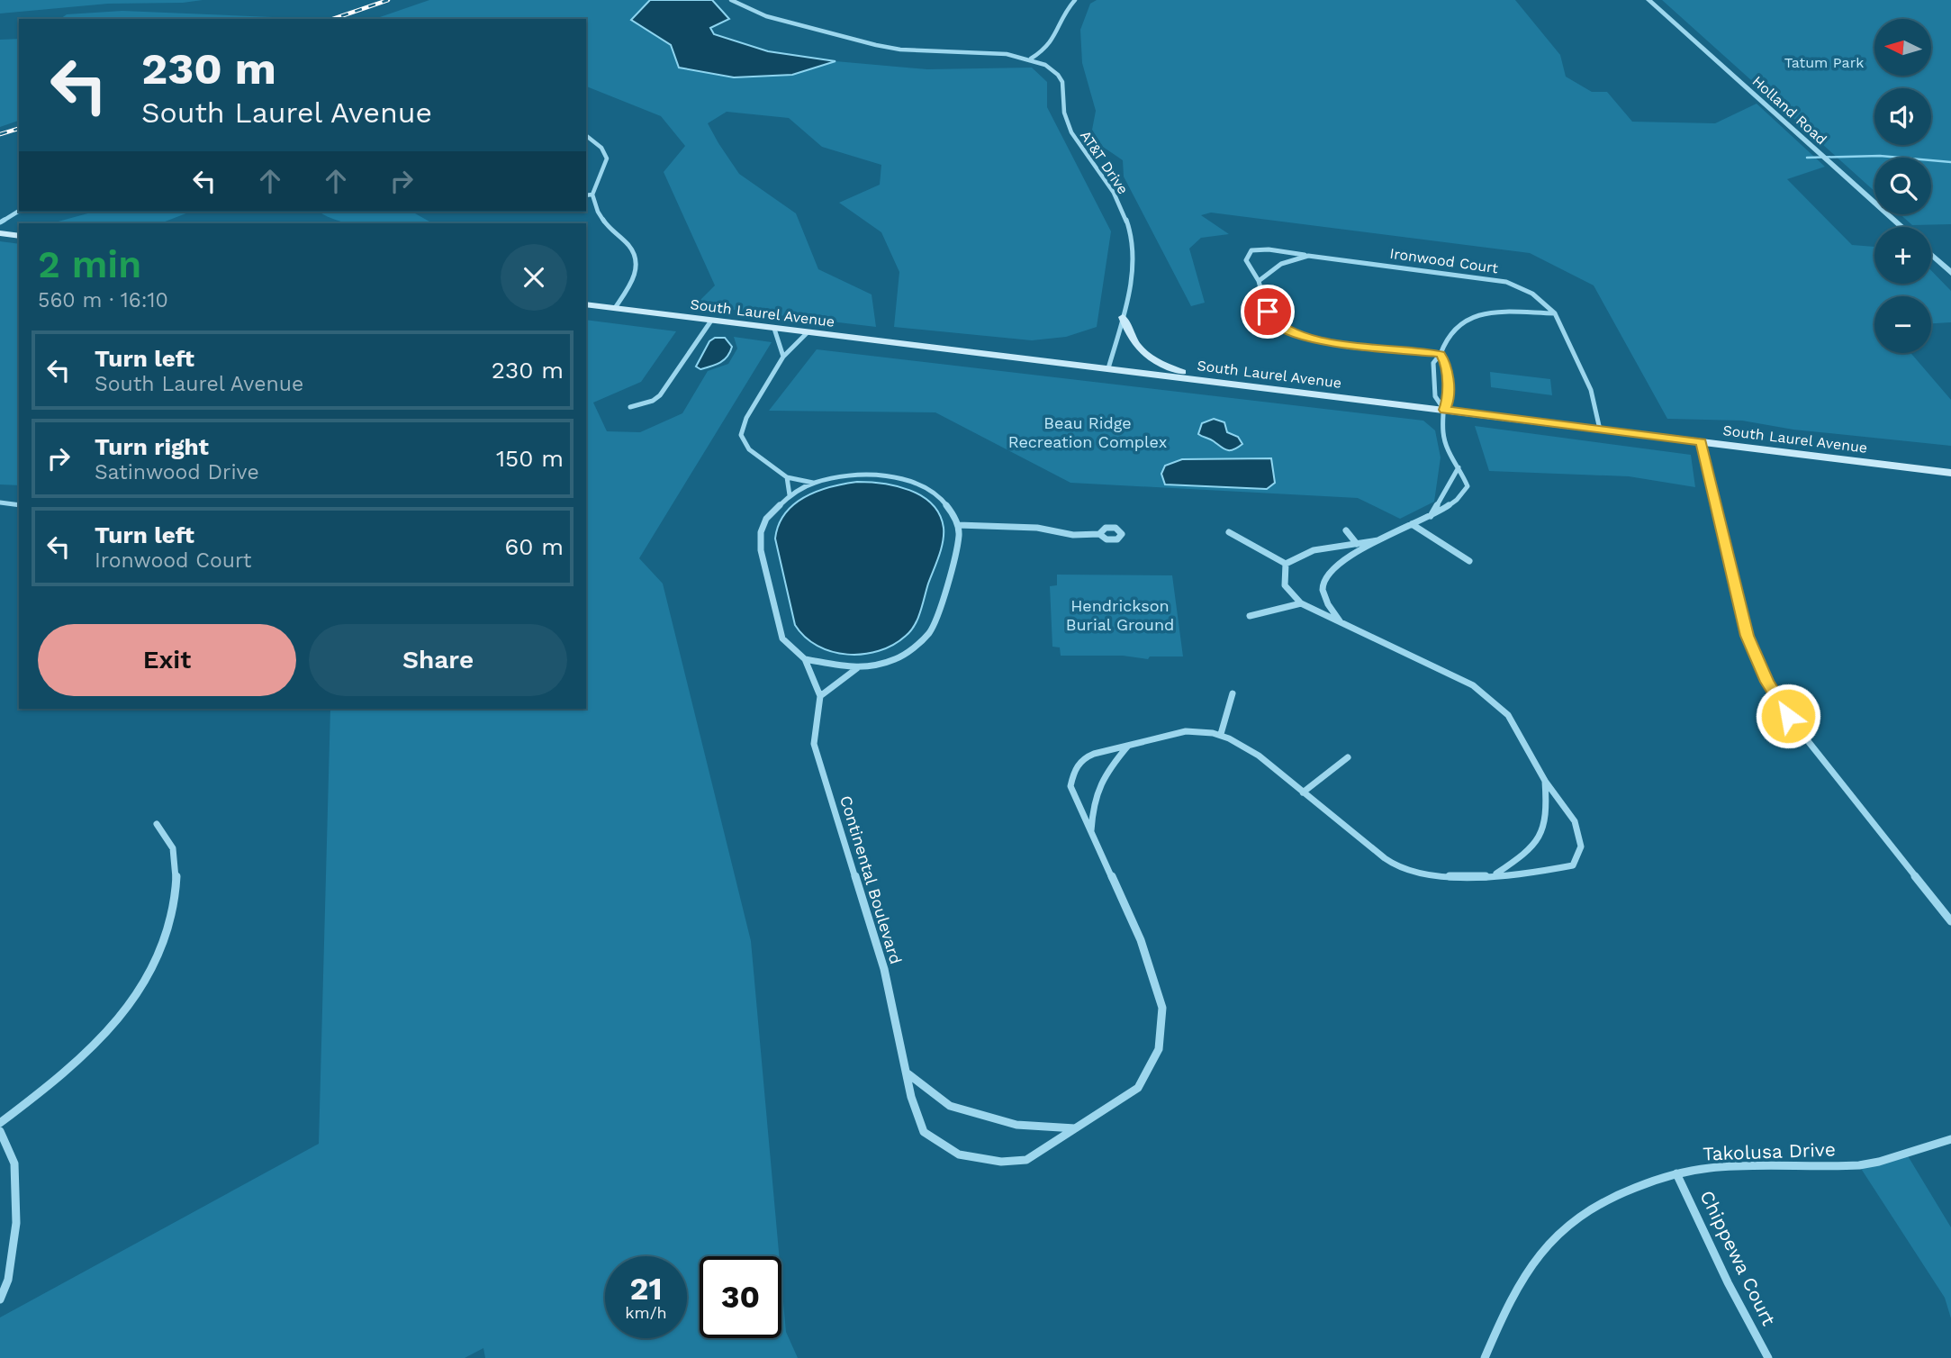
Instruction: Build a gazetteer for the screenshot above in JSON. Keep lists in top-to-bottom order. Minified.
{"streets":{"main road":["South Laurel Avenue"],"street":["Holland Road","AT&T Drive","Ironwood Court","Continental Boulevard","Takolusa Drive","Chippewa Court"]},"crossings":[["AT&T Drive","South Laurel Avenue"],["Ironwood Court","South Laurel Avenue"],["Takolusa Drive","Chippewa Court"]],"parks":["Tatum Park","Beau Ridge Recreation Complex","Hendrickson Burial Ground"],"north":"left","page":{"map_buttons":["+","−"],"turn":["230 m","South Laurel Avenue"],"heading":["2 min","560 m · 16:10"],"list":[{"name":"Turn left","note":"South Laurel Avenue","value":"230 m"},{"name":"Turn right","note":"Satinwood Drive","value":"150 m"},{"name":"Turn left","note":"Ironwood Court","value":"60 m"}],"buttons":["Exit","Share"],"speed":"21 km/h","limit":"30"}}
